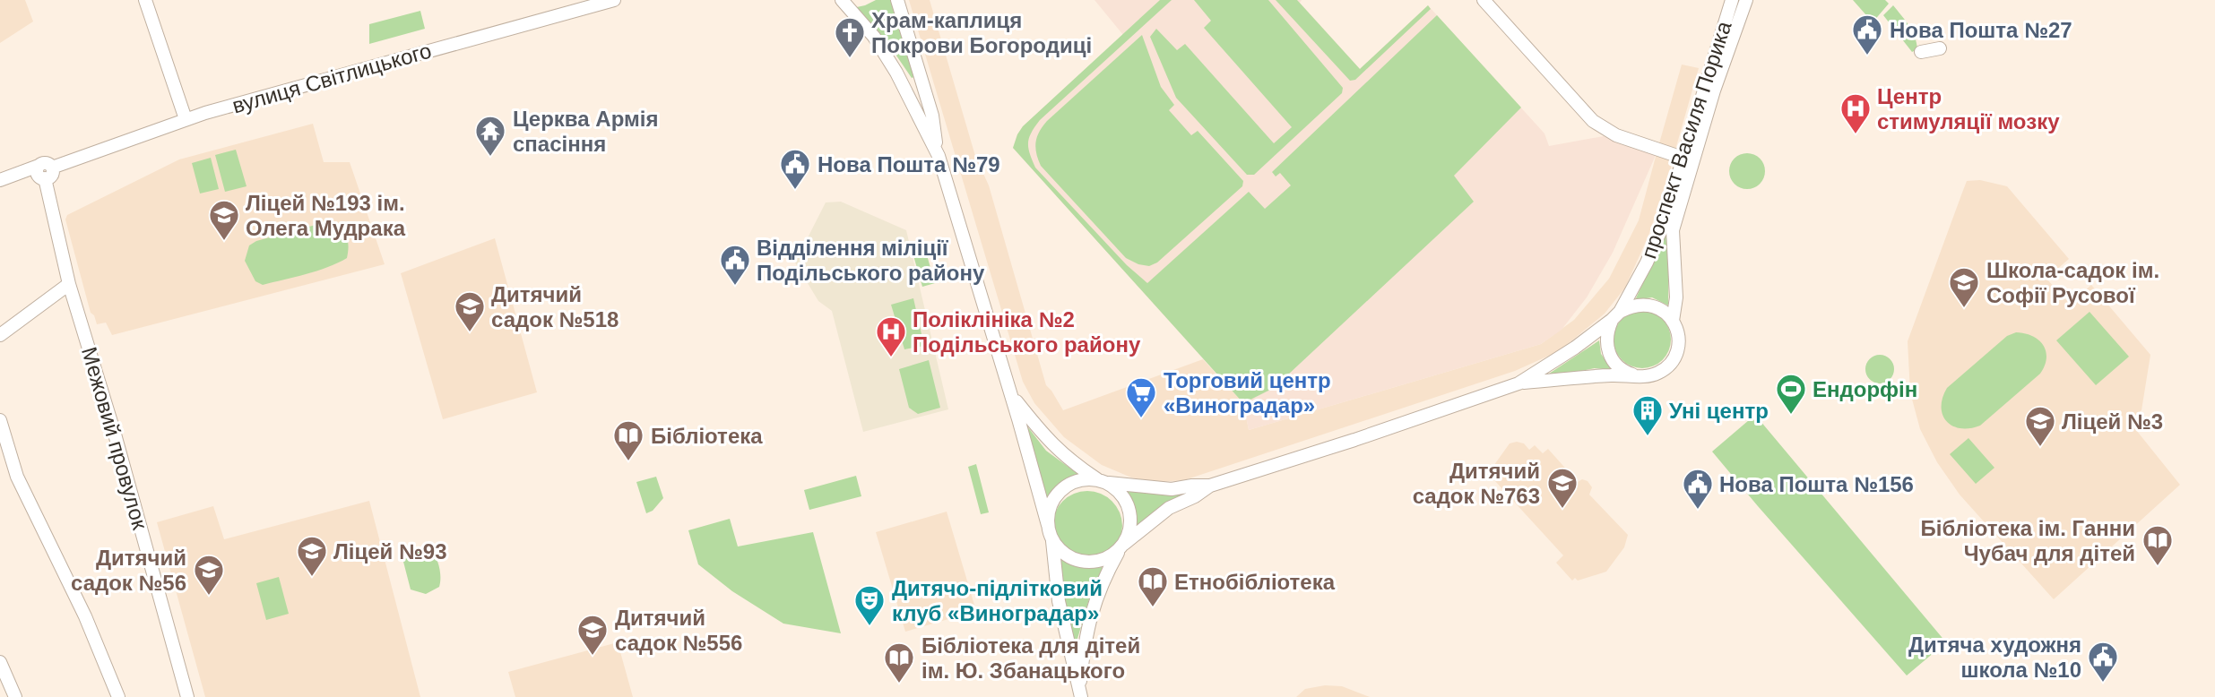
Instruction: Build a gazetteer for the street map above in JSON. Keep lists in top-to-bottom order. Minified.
{"streets":{"street":["вулиця Світлицького","проспект Василя Порика","Межовий провулок"]},"crossings":[["вулиця Світлицького","Межовий провулок"]],"places":{"public building":["Нова Пошта №27","Нова Пошта №79","Відділення міліції Подільського району","Нова Пошта №156","Дитяча художня школа №10"],"church":["Храм-каплиця Покрови Богородиці"],"hospital":["Центр стимуляції мозку","Поліклініка №2 Подільського району"],"temple":["Церква Армія спасіння"],"school or university":["Ліцей №193 ім. Олега Мудрака","Школа-садок ім. Софії Русової","Дитячий садок №518","Ліцей №3","Дитячий садок №763","Ліцей №93","Дитячий садок №56","Дитячий садок №556"],"sports":["Ендорфін"],"supermarket":["Торговий центр «Виноградар»"],"building":["Уні центр"],"library":["Бібліотека","Бібліотека ім. Ганни Чубач для дітей","Етнобібліотека","Бібліотека для дітей ім. Ю. Збанацького"],"theatre":["Дитячо-підлітковий клуб «Виноградар»"]}}
